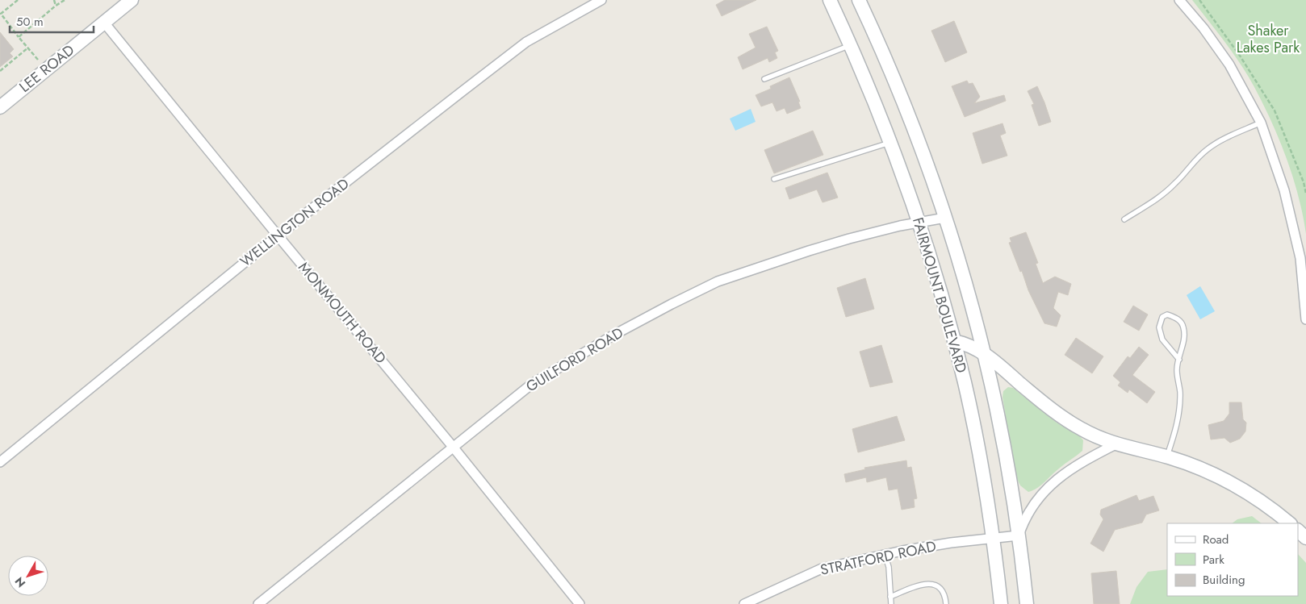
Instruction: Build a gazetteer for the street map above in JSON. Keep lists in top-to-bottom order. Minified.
{"streets":{"main road":["LEE ROAD","FAIRMOUNT BOULEVARD"],"street":["WELLINGTON ROAD","MONMOUTH ROAD","GUILFORD ROAD","STRATFORD ROAD"]},"crossings":[["LEE ROAD","MONMOUTH ROAD"],["WELLINGTON ROAD","MONMOUTH ROAD"],["FAIRMOUNT BOULEVARD","GUILFORD ROAD"],["FAIRMOUNT BOULEVARD","STRATFORD ROAD"],["MONMOUTH ROAD","GUILFORD ROAD"]],"parks":["Shaker Lakes Park"],"legend":["Road","Park","Building"],"scale_bar":"50 m","north":"bottom left"}
